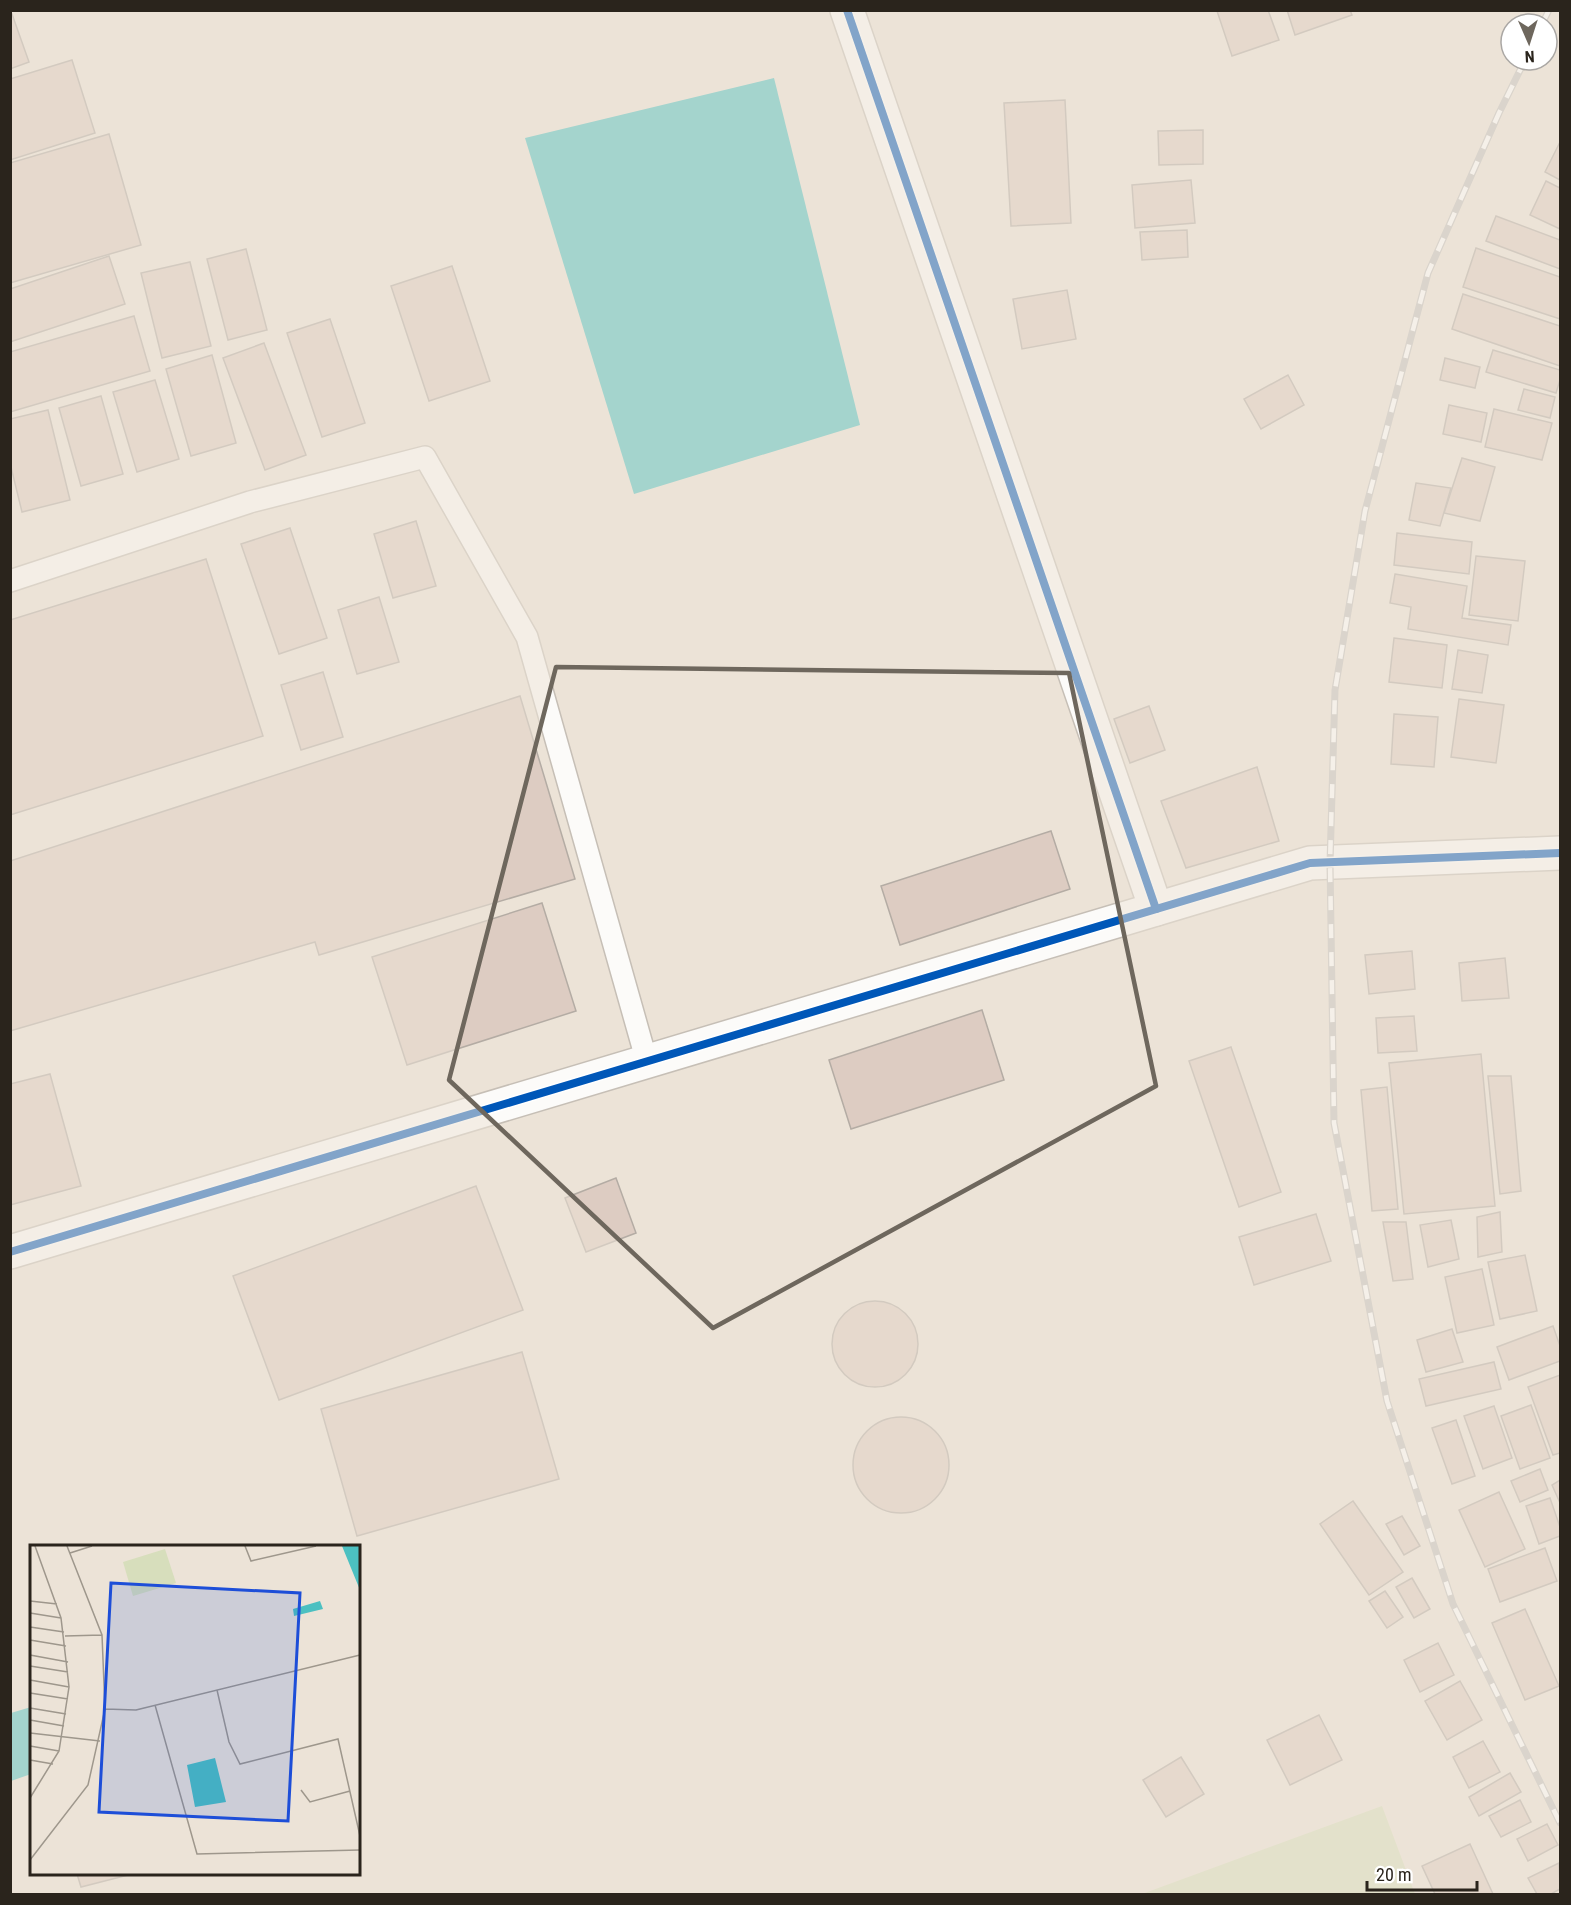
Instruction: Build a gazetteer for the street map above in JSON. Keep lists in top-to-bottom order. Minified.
{"scale_bar":"20 m","north":"bottom"}
